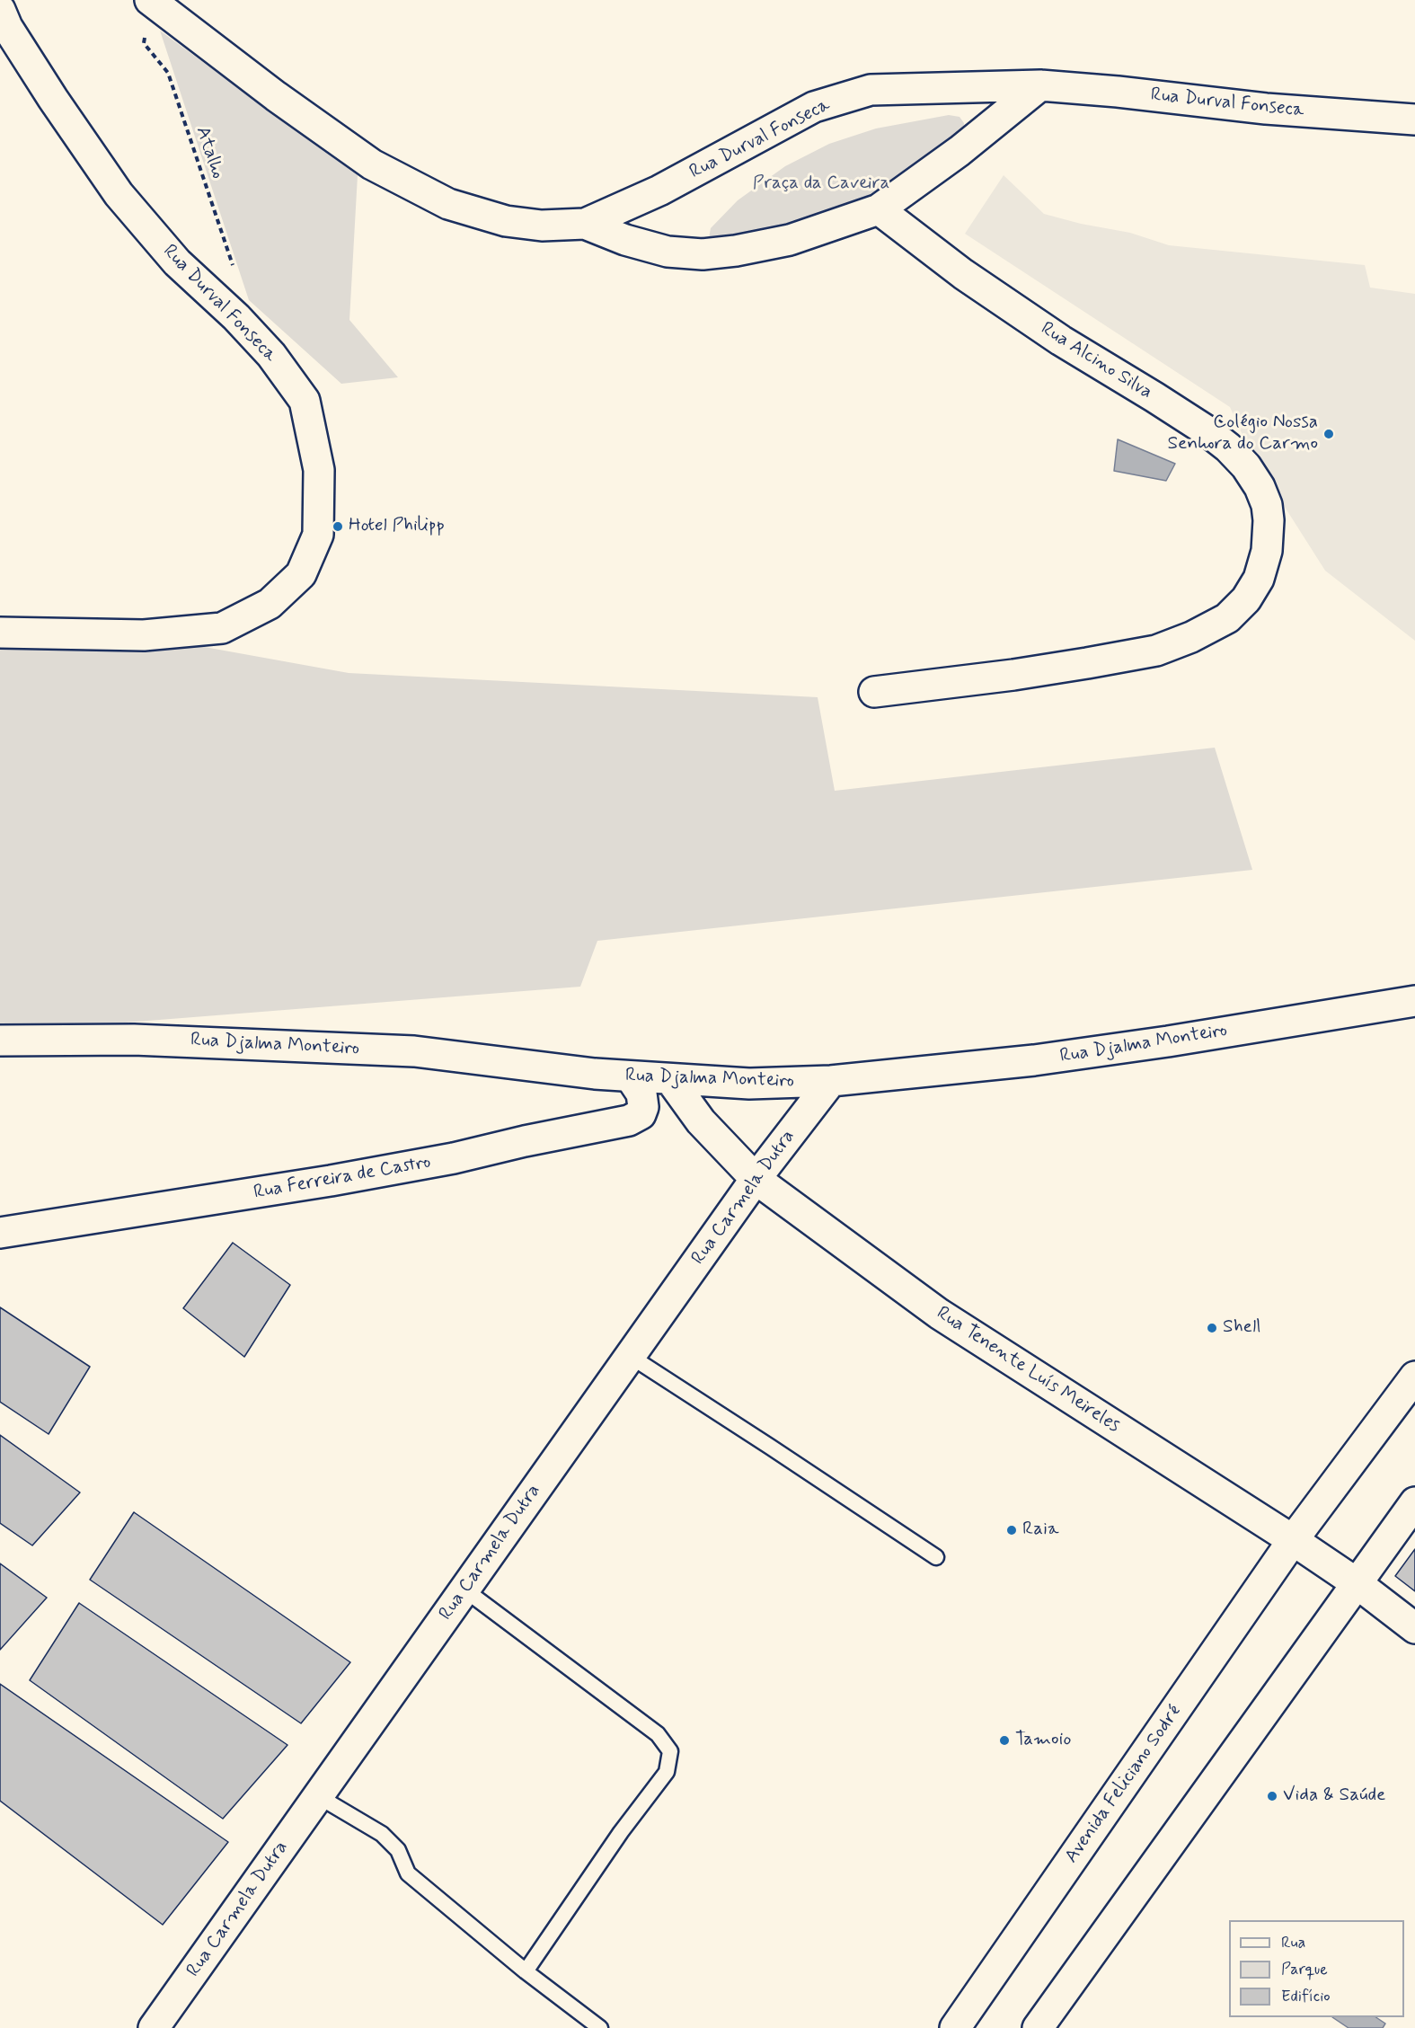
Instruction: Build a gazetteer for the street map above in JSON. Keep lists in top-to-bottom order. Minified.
{"streets":{"main road":["Rua Durval Fonseca","Rua Alcino Silva","Rua Djalma Monteiro","Rua Ferreira de Castro","Rua Carmela Dutra","Rua Tenente Luís Meireles","Avenida Feliciano Sodré"],"path":["Atalho"]},"crossings":[["Rua Durval Fonseca","Atalho"],["Rua Durval Fonseca","Rua Alcino Silva"],["Rua Djalma Monteiro","Rua Ferreira de Castro"],["Rua Djalma Monteiro","Rua Carmela Dutra"],["Rua Djalma Monteiro","Rua Tenente Luís Meireles"],["Rua Carmela Dutra","Rua Tenente Luís Meireles"],["Rua Tenente Luís Meireles","Avenida Feliciano Sodré"]],"parks":["Praça da Caveira"],"places":["Colégio Nossa Senhora do Carmo","Hotel Philipp","Shell","Raia","Tamoio","Vida & Saúde"],"legend":["Rua","Parque","Edifício"]}
